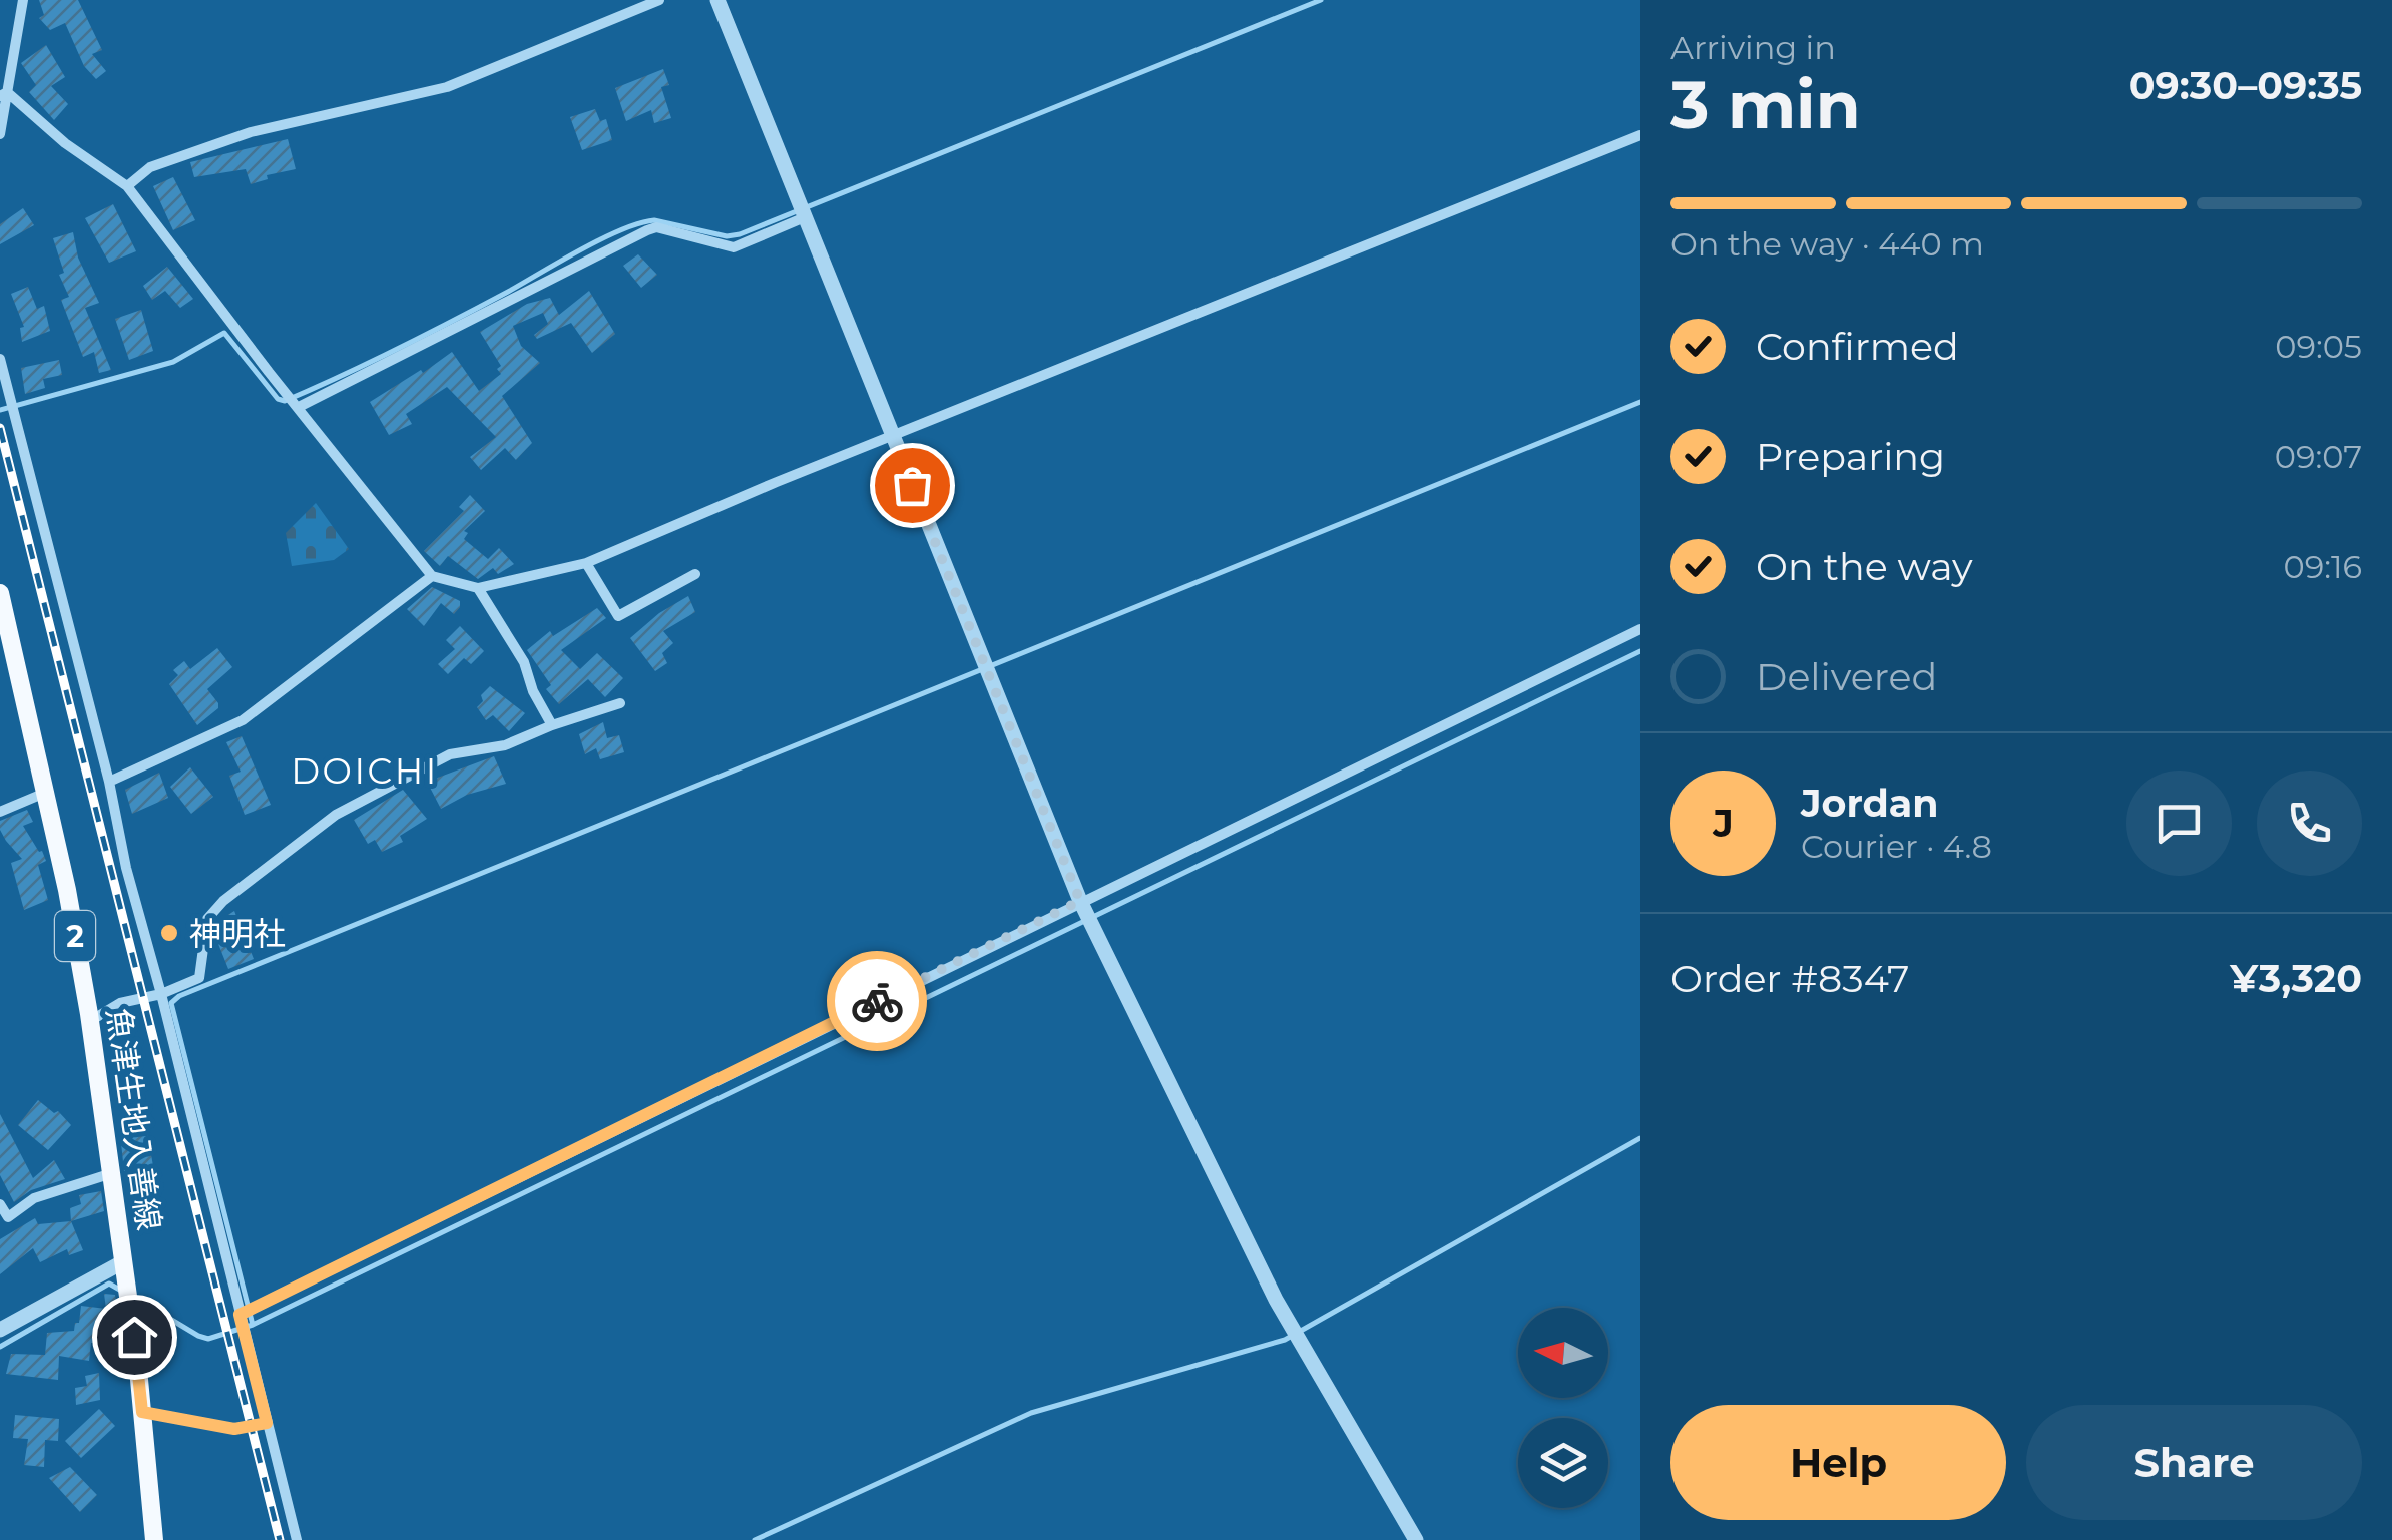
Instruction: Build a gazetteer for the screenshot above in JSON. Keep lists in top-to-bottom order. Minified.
{"streets":{"main road":["2","魚津生地入善線"]},"districts":["DOICHI"],"places":["神明社"],"north":"left","page":{"heading":["3 min","Arriving in","09:30–09:35"],"panel":["Jordan","Courier · 4.8","Order #8347","¥3,320"],"bar":"On the way · 440 m","list":[["Confirmed","09:05"],["Preparing","09:07"],["On the way","09:16"],"Delivered"],"round":"J","buttons":["Help","Share"]}}
